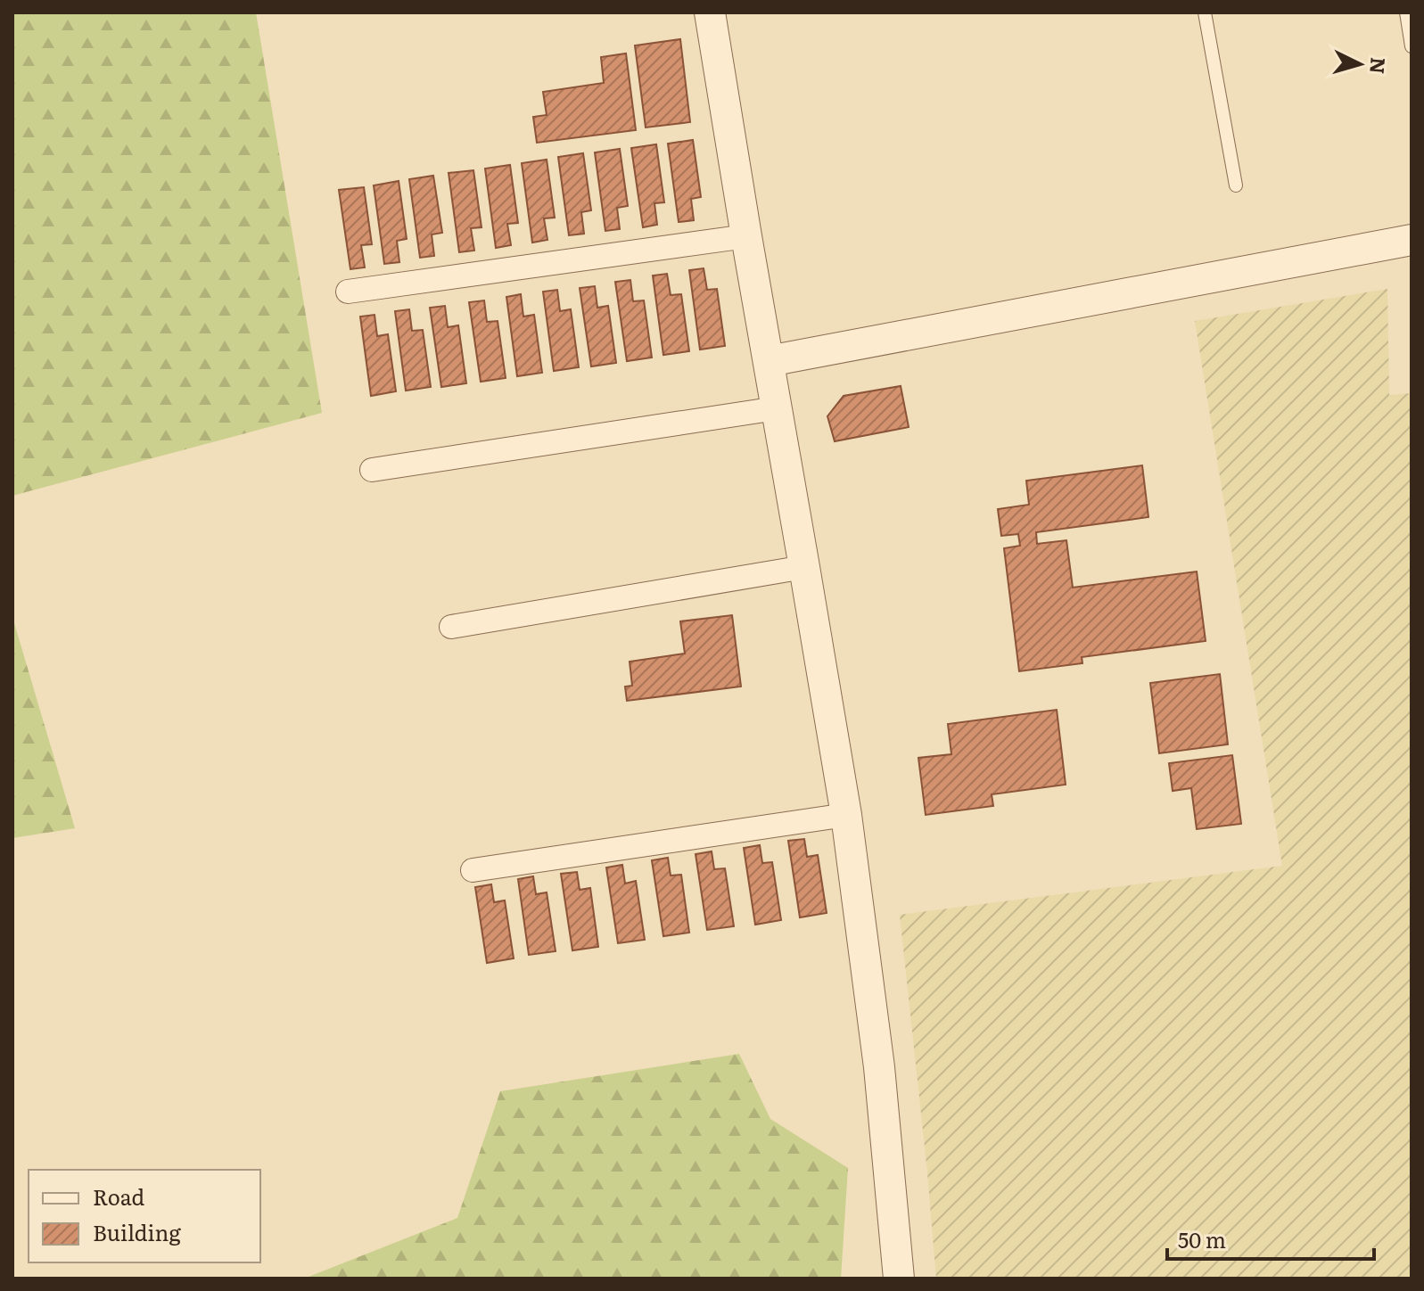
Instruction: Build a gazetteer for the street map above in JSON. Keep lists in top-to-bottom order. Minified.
{"legend":["Road","Building"],"scale_bar":"50 m","north":"right"}
